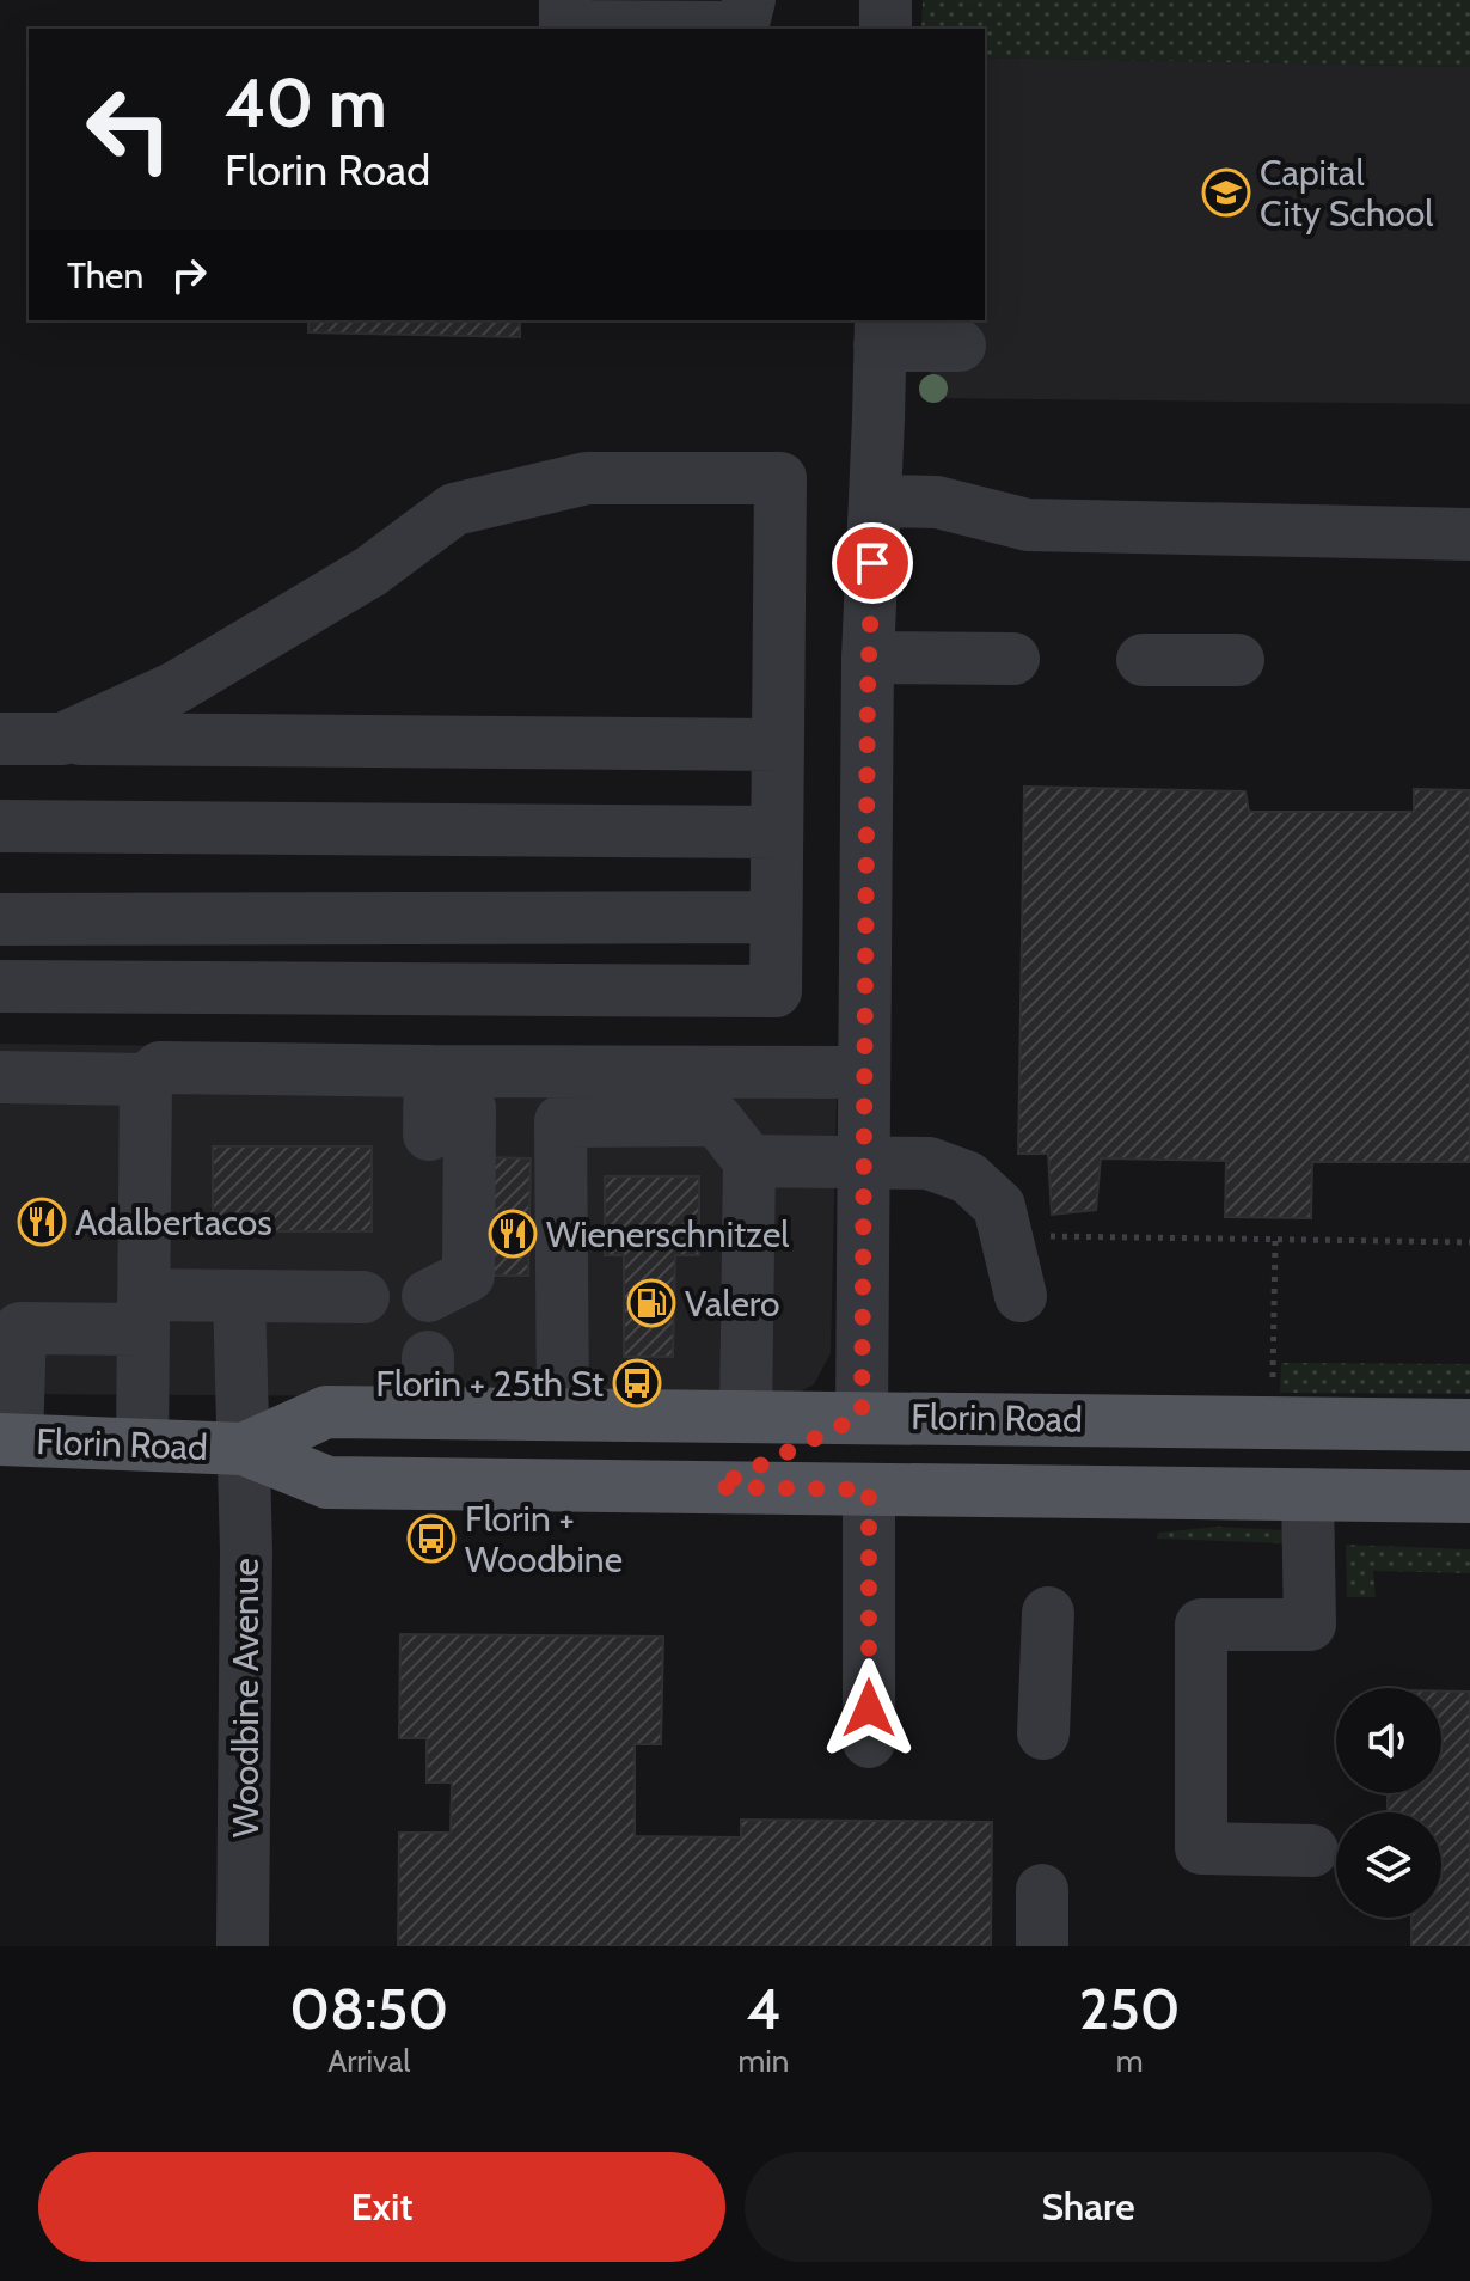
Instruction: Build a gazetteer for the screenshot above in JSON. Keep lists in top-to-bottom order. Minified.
{"streets":{"main road":["Florin Road"],"street":["Woodbine Avenue"]},"crossings":[["Florin Road","Woodbine Avenue"]],"places":{"school or university":["Capital City School"],"restaurant":["Adalbertacos","Wienerschnitzel"],"fuel station":["Valero"],"bus stop":["Florin + 25th St","Florin + Woodbine"]},"page":{"turn":["40 m","Florin Road"],"then":"Then","eta":["08:50","Arrival","4","min","250","m"],"buttons":["Exit","Share"]}}
